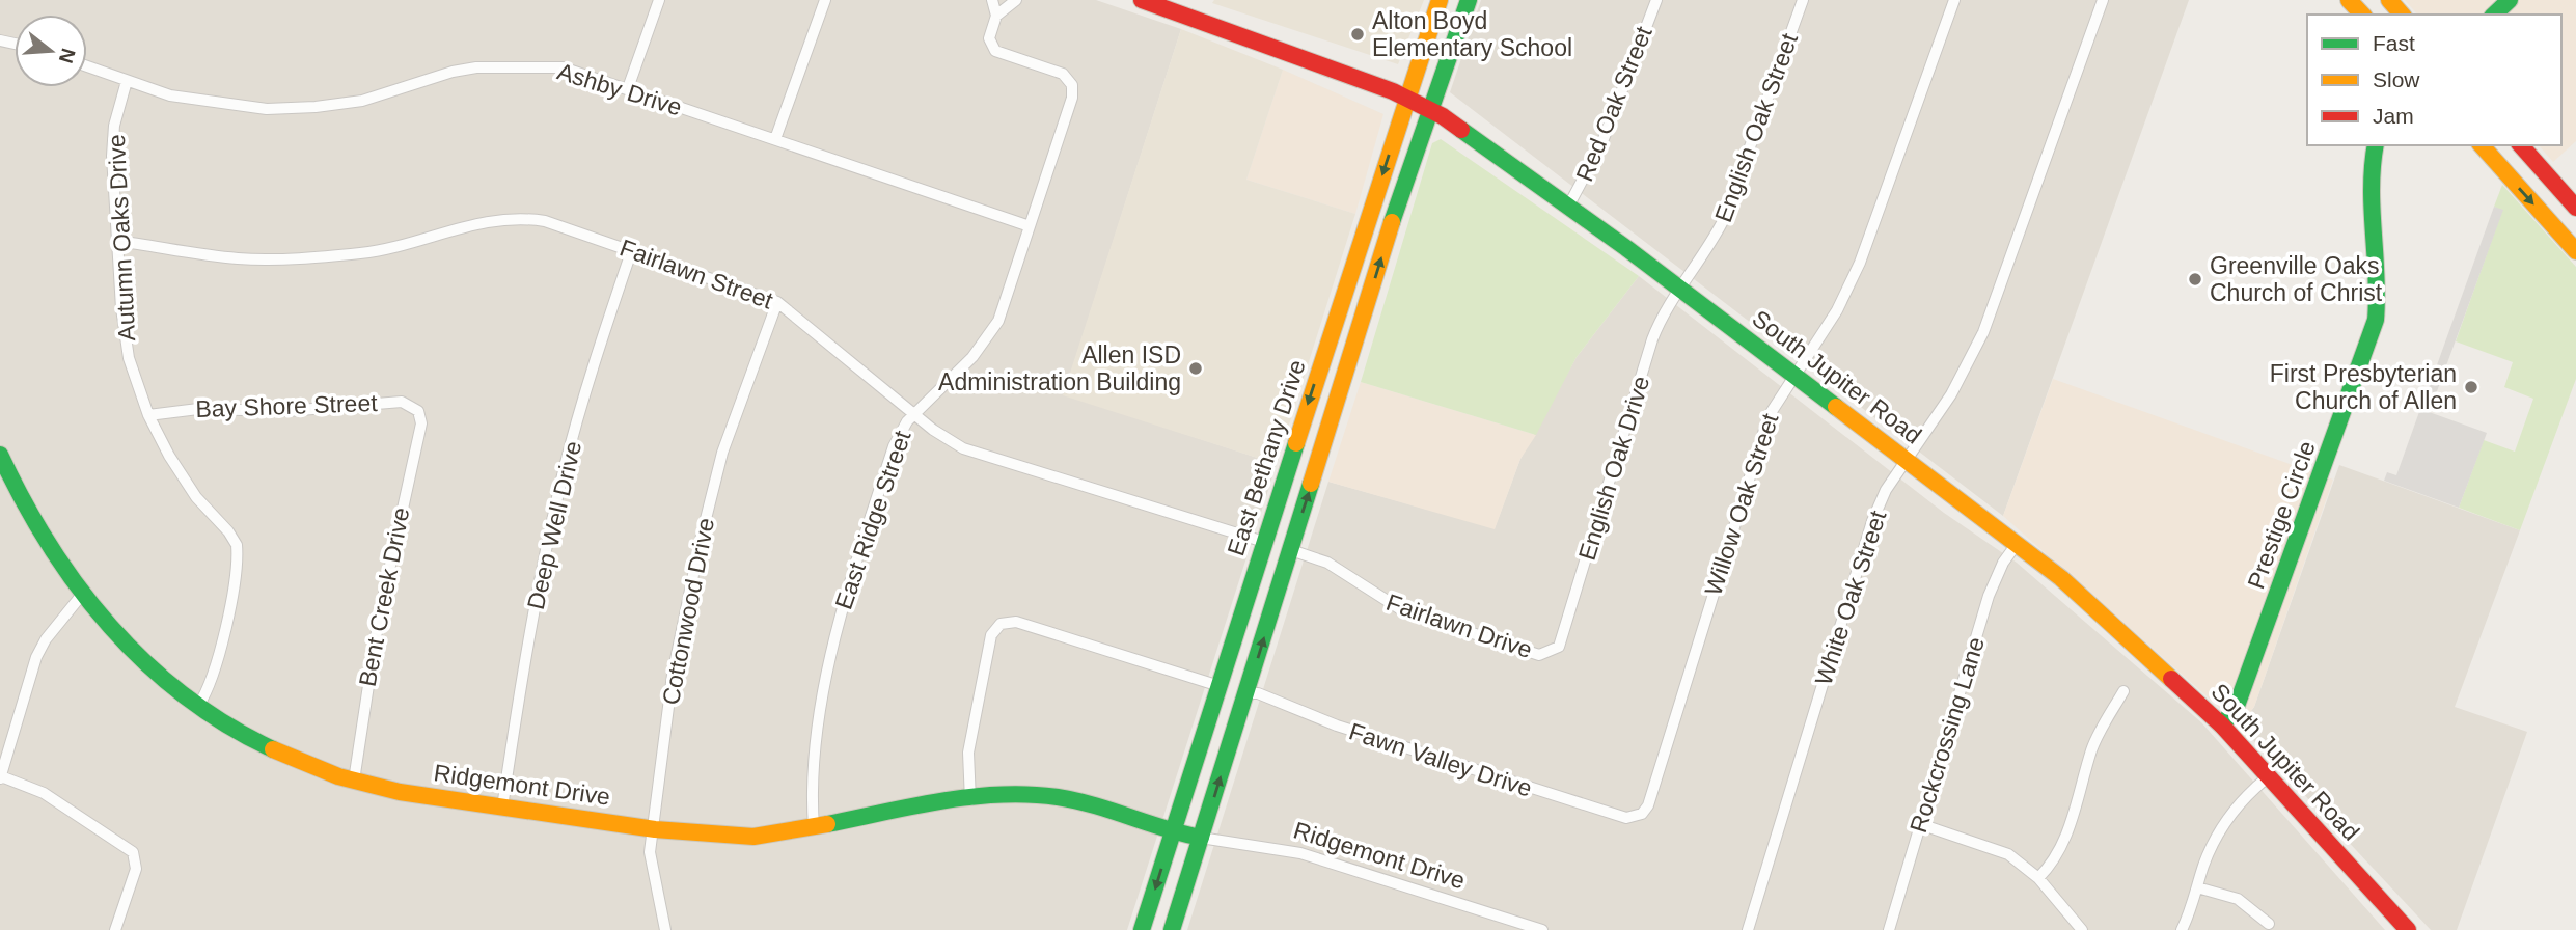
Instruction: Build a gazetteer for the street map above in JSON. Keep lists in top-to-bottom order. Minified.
{"streets":{"street":["Ashby Drive","Red Oak Street","English Oak Street","Autumn Oaks Drive","Fairlawn Street","South Jupiter Road","Bay Shore Street","East Bethany Drive","English Oak Drive","Willow Oak Street","Prestige Circle","East Ridge Street","Deep Well Drive","Bent Creek Drive","White Oak Street","Cottonwood Drive","Fairlawn Drive","Rockcrossing Lane","Fawn Valley Drive","Ridgemont Drive"]},"crossings":[["Ashby Drive","Autumn Oaks Drive"],["Ashby Drive","East Ridge Street"],["Red Oak Street","South Jupiter Road"],["English Oak Street","South Jupiter Road"],["English Oak Street","English Oak Drive"],["Autumn Oaks Drive","Fairlawn Street"],["Autumn Oaks Drive","Bay Shore Street"],["Autumn Oaks Drive","Ridgemont Drive"],["Fairlawn Street","East Bethany Drive"],["Fairlawn Street","East Ridge Street"],["Fairlawn Street","Deep Well Drive"],["Fairlawn Street","Cottonwood Drive"],["South Jupiter Road","East Bethany Drive"],["South Jupiter Road","English Oak Drive"],["South Jupiter Road","Willow Oak Street"],["South Jupiter Road","Prestige Circle"],["South Jupiter Road","White Oak Street"],["South Jupiter Road","Rockcrossing Lane"],["Bay Shore Street","Bent Creek Drive"],["East Bethany Drive","Ridgemont Drive"],["English Oak Drive","Fairlawn Drive"],["Willow Oak Street","Fawn Valley Drive"],["East Ridge Street","Ridgemont Drive"],["Deep Well Drive","Ridgemont Drive"],["Bent Creek Drive","Ridgemont Drive"],["Cottonwood Drive","Ridgemont Drive"]],"places":["Alton Boyd Elementary School","Greenville Oaks Church of Christ","Allen ISD Administration Building","First Presbyterian Church of Allen"],"legend":["Fast","Slow","Jam"],"north":"right"}
